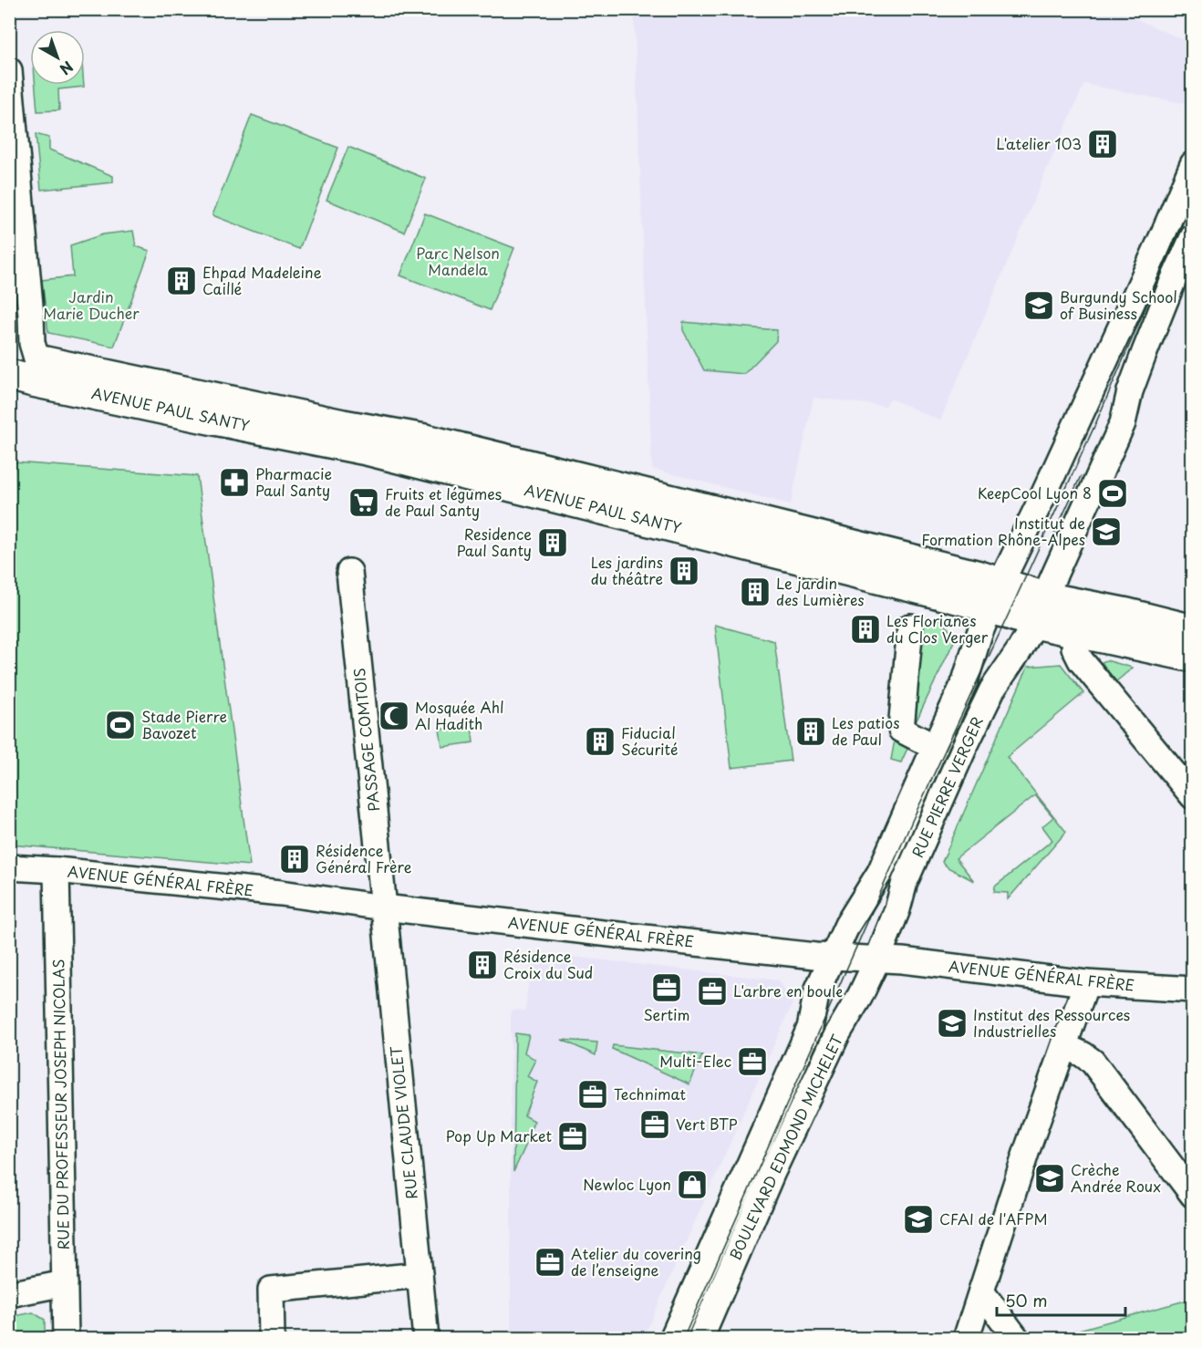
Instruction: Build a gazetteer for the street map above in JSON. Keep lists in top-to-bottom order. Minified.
{"streets":{"main road":["AVENUE PAUL SANTY"],"street":["PASSAGE COMTOIS","RUE PIERRE VERGER","AVENUE GÉNÉRAL FRÈRE","RUE DU PROFESSEUR JOSEPH NICOLAS","RUE CLAUDE VIOLET","BOULEVARD EDMOND MICHELET"]},"crossings":[["AVENUE PAUL SANTY","RUE PIERRE VERGER"],["PASSAGE COMTOIS","AVENUE GÉNÉRAL FRÈRE"],["PASSAGE COMTOIS","RUE CLAUDE VIOLET"],["RUE PIERRE VERGER","AVENUE GÉNÉRAL FRÈRE"],["RUE PIERRE VERGER","BOULEVARD EDMOND MICHELET"],["AVENUE GÉNÉRAL FRÈRE","RUE DU PROFESSEUR JOSEPH NICOLAS"],["AVENUE GÉNÉRAL FRÈRE","RUE CLAUDE VIOLET"],["AVENUE GÉNÉRAL FRÈRE","BOULEVARD EDMOND MICHELET"]],"parks":["Parc Nelson Mandela","Jardin Marie Ducher"],"places":{"building":["L'atelier 103","Ehpad Madeleine Caillé","Residence Paul Santy","Les jardins du théâtre","Le jardin des Lumières","Les Florianes du Clos Verger","Les patios de Paul","Fiducial Sécurité","Résidence Général Frère","Résidence Croix du Sud"],"school or university":["Burgundy School of Business","Institut de Formation Rhône-Alpes","Institut des Ressources Industrielles","Crèche Andrée Roux","CFAI de l'AFPM"],"pharmacy":["Pharmacie Paul Santy"],"sports":["KeepCool Lyon 8","Stade Pierre Bavozet"],"supermarket":["Fruits et légumes de Paul Santy"],"mosque":["Mosquée Ahl Al Hadith"],"office":["Sertim","L'arbre en boule","Multi-Elec","Technimat","Vert BTP","Pop Up Market","Atelier du covering de l’enseigne"],"shop":["Newloc Lyon"]},"scale_bar":"50 m","north":"bottom right"}
